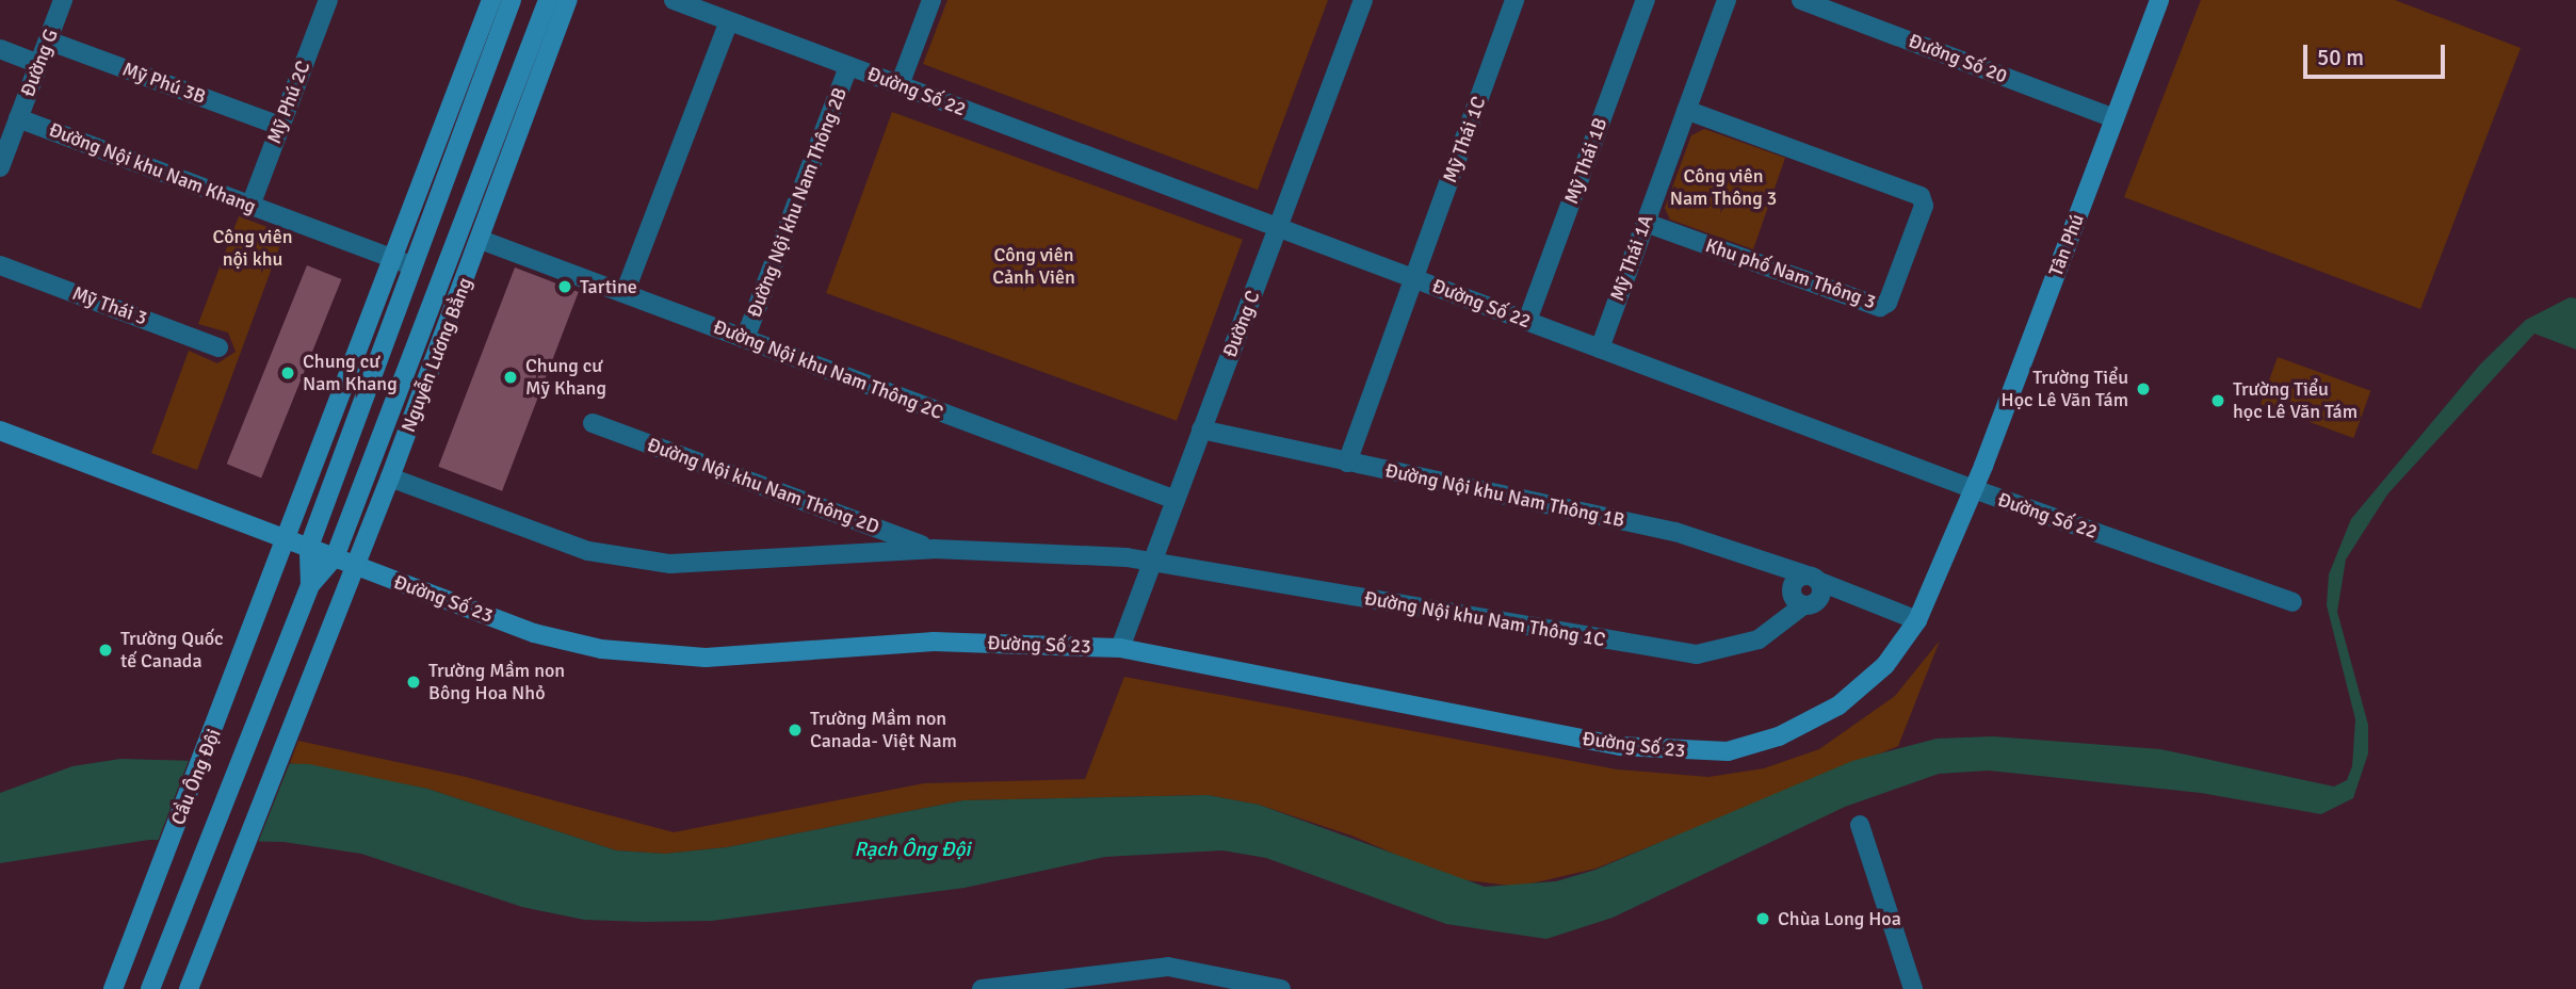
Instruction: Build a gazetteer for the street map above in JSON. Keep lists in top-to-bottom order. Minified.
{"streets":{"main road":["Tân Phú","Nguyễn Lương Bằng","Đường Số 23","Cầu Ông Đội"],"street":["Đường Số 20","Đường G","Mỹ Phú 3B","Đường Số 22","Mỹ Phú 2C","Mỹ Thái 1C","Mỹ Thái 1B","Đường Nội khu Nam Khang","Đường Nội khu Nam Thông 2B","Mỹ Thái 1A","Khu phố Nam Thông 3","Mỹ Thái 3","Đường C","Đường Nội khu Nam Thông 2C","Đường Nội khu Nam Thông 2D","Đường Nội khu Nam Thông 1B","Đường Nội khu Nam Thông 1C"]},"crossings":[["Đường Số 20","Tân Phú"],["Đường G","Mỹ Phú 3B"],["Đường G","Đường Nội khu Nam Khang"],["Mỹ Phú 3B","Mỹ Phú 2C"],["Đường Số 22","Mỹ Thái 1C"],["Đường Số 22","Mỹ Thái 1B"],["Đường Số 22","Đường Nội khu Nam Thông 2B"],["Đường Số 22","Tân Phú"],["Đường Số 22","Mỹ Thái 1A"],["Đường Số 22","Đường C"],["Đường Số 22","Đường Số 23"],["Mỹ Phú 2C","Đường Nội khu Nam Khang"],["Mỹ Thái 1C","Đường Nội khu Nam Thông 1B"],["Đường Nội khu Nam Khang","Nguyễn Lương Bằng"],["Đường Nội khu Nam Thông 2B","Đường Nội khu Nam Thông 2C"],["Tân Phú","Đường Số 23"],["Mỹ Thái 1A","Khu phố Nam Thông 3"],["Đường C","Đường Nội khu Nam Thông 2C"],["Đường C","Đường Nội khu Nam Thông 2D"],["Đường C","Đường Nội khu Nam Thông 1B"],["Đường C","Đường Số 23"],["Đường C","Đường Nội khu Nam Thông 1C"],["Nguyễn Lương Bằng","Đường Nội khu Nam Thông 2C"],["Nguyễn Lương Bằng","Đường Nội khu Nam Thông 2D"],["Nguyễn Lương Bằng","Đường Số 23"],["Nguyễn Lương Bằng","Cầu Ông Đội"],["Đường Nội khu Nam Thông 2D","Đường Nội khu Nam Thông 1C"],["Đường Nội khu Nam Thông 1B","Đường Số 23"],["Đường Nội khu Nam Thông 1B","Đường Nội khu Nam Thông 1C"],["Đường Số 23","Cầu Ông Đội"]],"water":["Rạch Ông Đội"],"parks":["Công viên Nam Thông 3","Công viên nội khu","Công viên Cảnh Viên"],"places":["Tartine","Chung cư Nam Khang","Chung cư Mỹ Khang","Trường Tiểu Học Lê Văn Tám","Trường Tiểu học Lê Văn Tám","Trường Quốc tế Canada","Trường Mầm non Bông Hoa Nhỏ","Trường Mầm non Canada- Việt Nam","Chùa Long Hoa"],"scale_bar":"50 m"}
